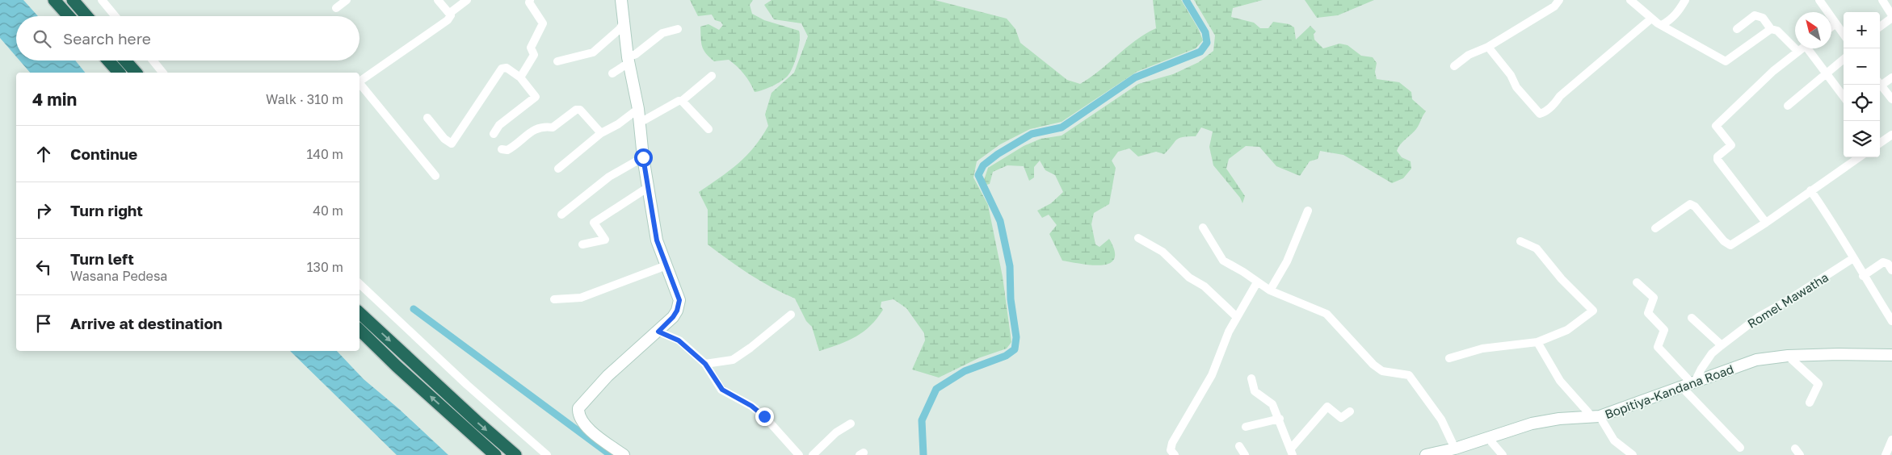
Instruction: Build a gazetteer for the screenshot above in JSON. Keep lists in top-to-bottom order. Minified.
{"streets":{"street":["Romel Mawatha","Bopitiya-Kandana Road"]},"crossings":[["Romel Mawatha","Bopitiya-Kandana Road"]],"north":"top left","page":{"map_buttons":["+","−"],"search":"Search here","heading":["4 min","Walk · 310 m"],"list":[["Continue","140 m"],["Turn right","40 m"],["Turn left","Wasana Pedesa","130 m"],"Arrive at destination"]}}
